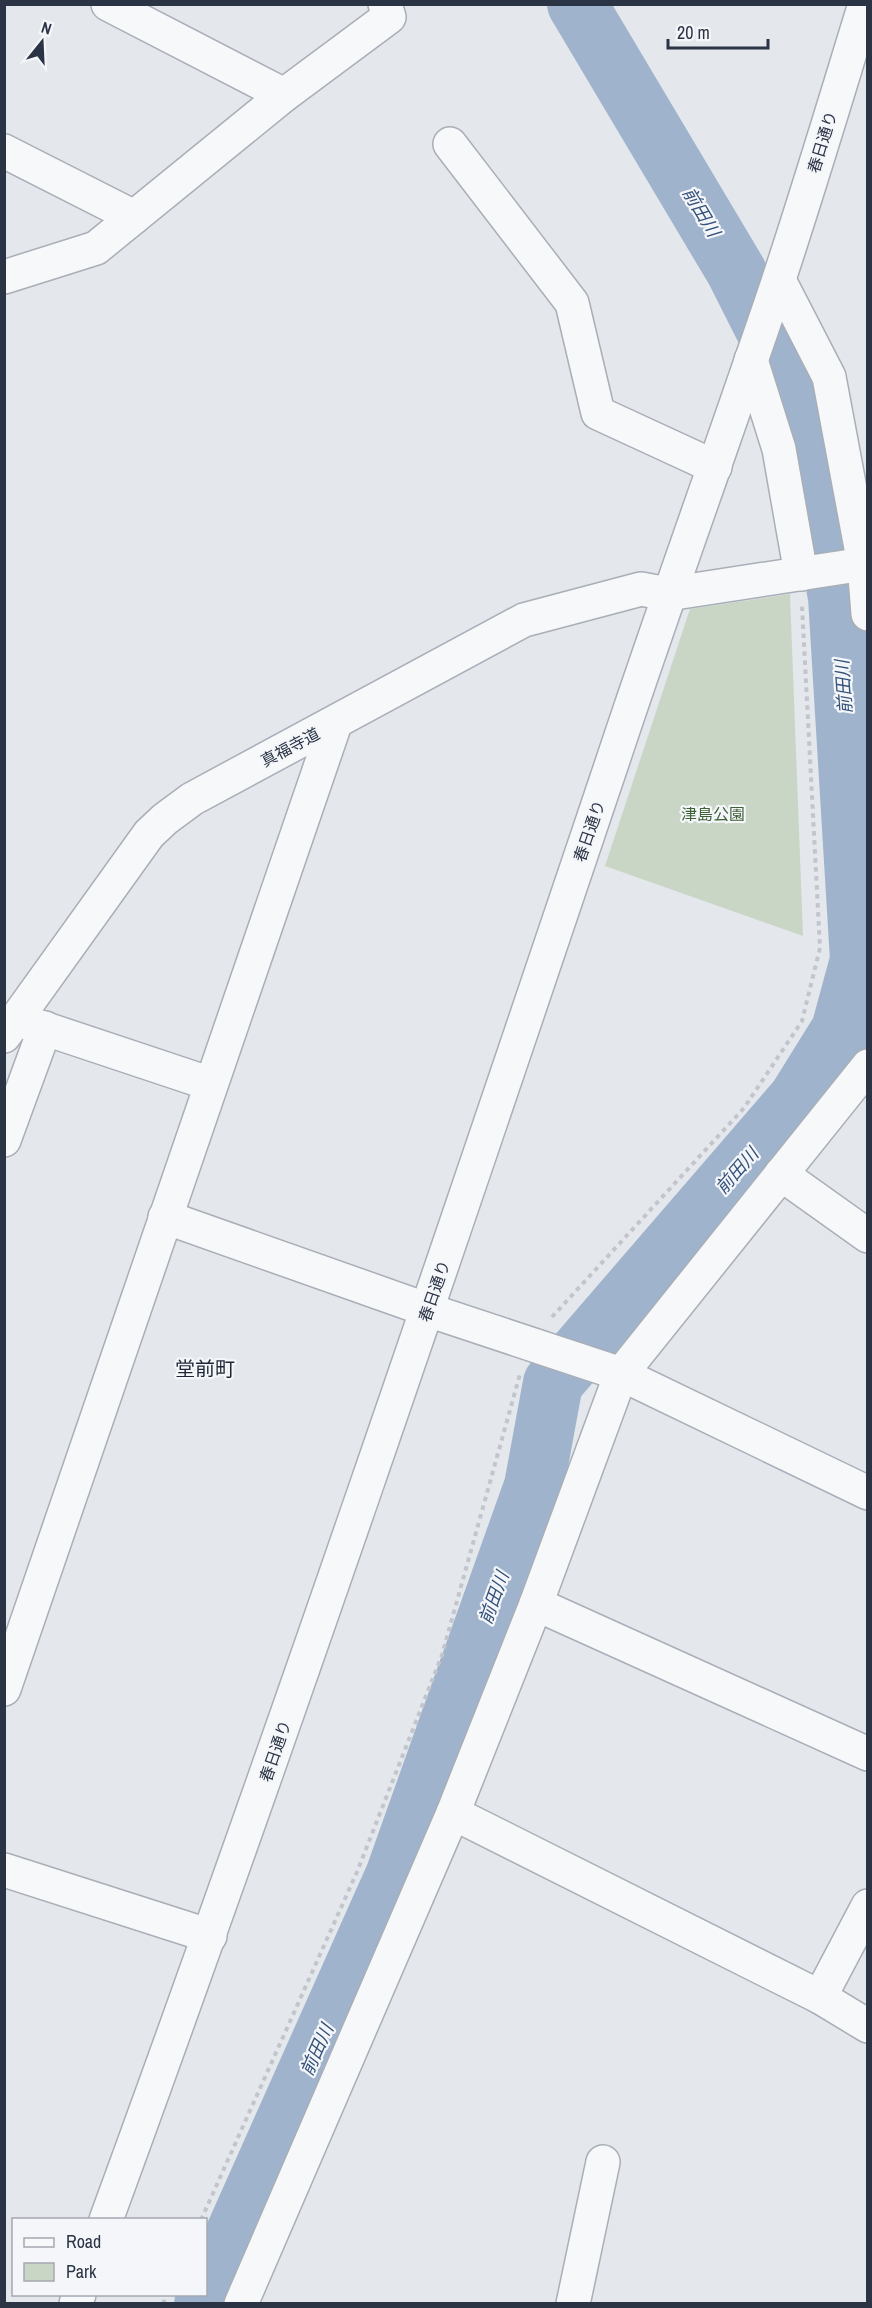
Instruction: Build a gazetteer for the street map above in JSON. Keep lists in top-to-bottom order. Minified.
{"streets":{"street":["春日通り","真福寺道"]},"crossings":[["春日通り","真福寺道"]],"districts":["堂前町"],"water":["前田川"],"parks":["津島公園"],"legend":["Road","Park"],"scale_bar":"20 m","north":"top"}
